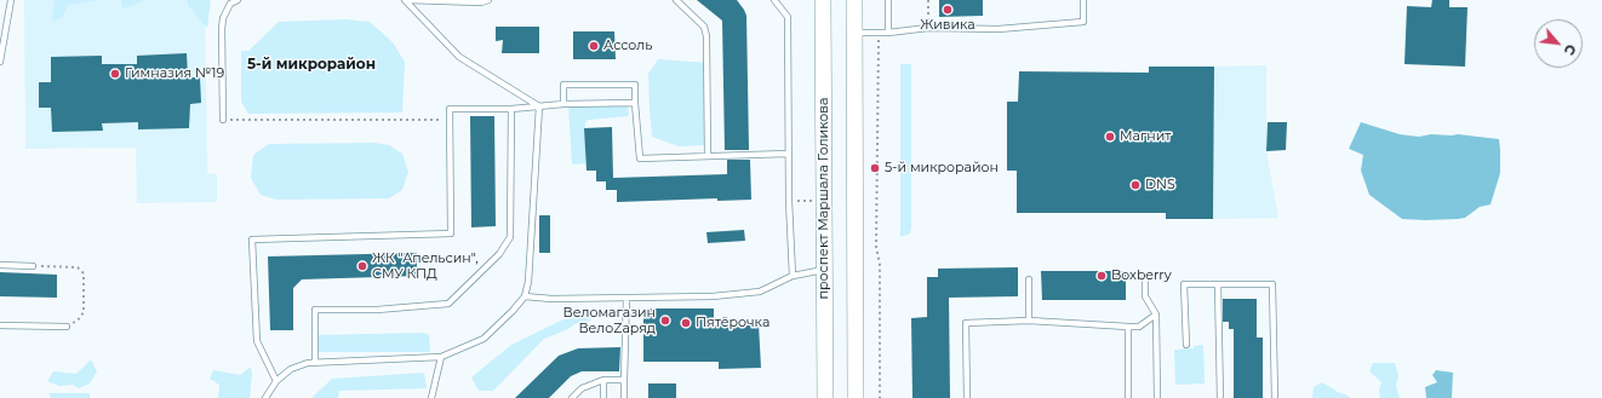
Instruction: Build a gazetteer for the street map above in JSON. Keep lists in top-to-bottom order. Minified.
{"streets":{"main road":["проспект Маршала Голикова"]},"districts":["5-й микрорайон"],"places":["Живика","Ассоль","Гимназия №19","Магнит","5-й микрорайон","DNS","ЖК \"Апельсин\", СМУ КПД","Boxberry","Веломагазин ВелоZаряд","Пятёрочка"],"north":"bottom right"}
